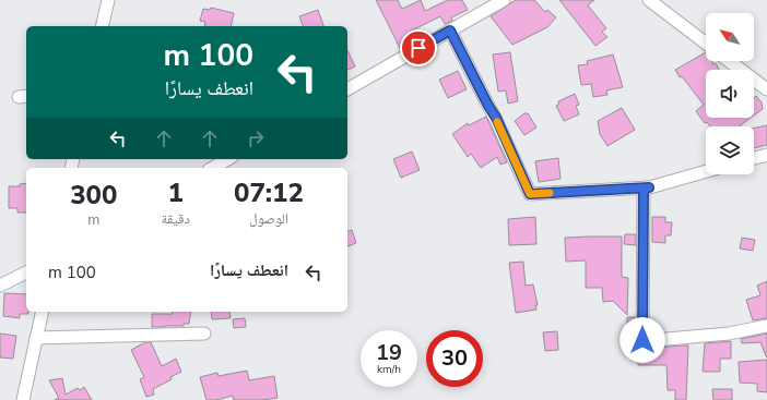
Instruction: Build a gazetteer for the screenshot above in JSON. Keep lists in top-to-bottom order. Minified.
{"north":"top left","page":{"turn":["100 m","انعطف يسارًا"],"eta":["07:12","الوصول","1","دقيقة","300","m"],"list":[{"name":"انعطف يسارًا","value":"100 m"}],"speed":"19 km/h","limit":"30"}}
